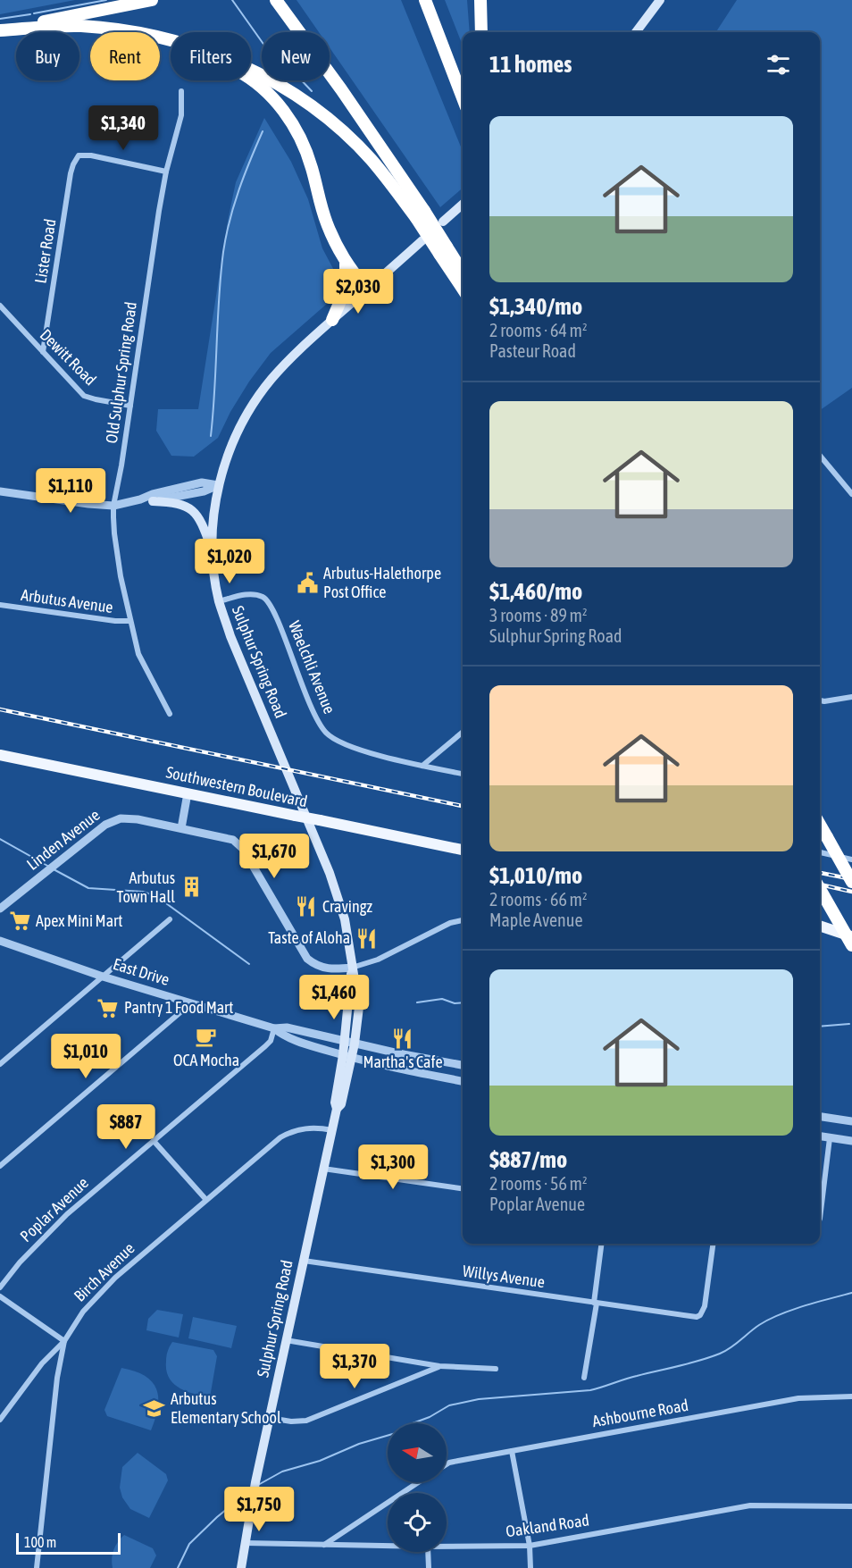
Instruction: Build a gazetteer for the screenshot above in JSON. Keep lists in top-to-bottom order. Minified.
{"streets":{"main road":["Sulphur Spring Road","Southwestern Boulevard"],"street":["Lister Road","Dewitt Road","Old Sulphur Spring Road","Arbutus Avenue","Waelchli Avenue","Linden Avenue","East Drive","Poplar Avenue","Birch Avenue","Willys Avenue","Ashbourne Road","Oakland Road"]},"crossings":[["Lister Road","Dewitt Road"],["Lister Road","Old Sulphur Spring Road"],["Dewitt Road","Old Sulphur Spring Road"],["Old Sulphur Spring Road","Arbutus Avenue"],["Sulphur Spring Road","Waelchli Avenue"],["Sulphur Spring Road","East Drive"],["Sulphur Spring Road","Birch Avenue"],["Sulphur Spring Road","Willys Avenue"],["Sulphur Spring Road","Oakland Road"],["East Drive","Poplar Avenue"],["Ashbourne Road","Oakland Road"]],"places":{"public building":["Arbutus-Halethorpe Post Office"],"building":["Arbutus Town Hall"],"restaurant":["Cravingz","Taste of Aloha","Martha's Cafe"],"supermarket":["Apex Mini Mart","Pantry 1 Food Mart"],"cafe":["OCA Mocha"],"school or university":["Arbutus Elementary School"]},"scale_bar":"100 m","north":"left","page":{"chip":["Buy","Rent","Filters","New"],"heading":"11 homes","list":[{"name":"$1,340/mo","note":"2 rooms · 64 m² · Pasteur Road"},{"name":"$1,460/mo","note":"3 rooms · 89 m² · Sulphur Spring Road"},{"name":"$1,010/mo","note":"2 rooms · 66 m² · Maple Avenue"},{"name":"$887/mo","note":"2 rooms · 56 m² · Poplar Avenue"}],"price":["$1,340","$2,030","$1,110","$1,020","$1,670","$1,460","$1,010","$887","$1,300","$1,370","$1,750"],"scale":"100 m"}}
